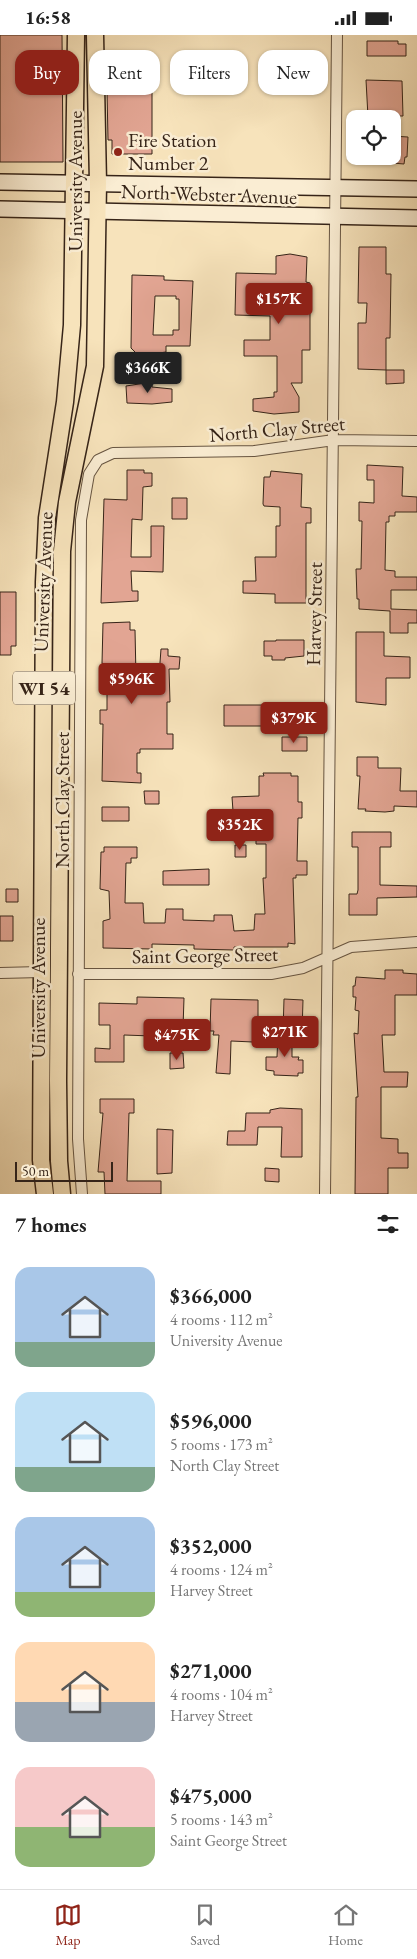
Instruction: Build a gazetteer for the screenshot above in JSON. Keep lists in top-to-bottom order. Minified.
{"streets":{"main road":["University Avenue","North Webster Avenue","WI 54"],"street":["North Clay Street","Harvey Street","Saint George Street"]},"crossings":[["University Avenue","North Webster Avenue"],["North Webster Avenue","Harvey Street"],["North Clay Street","Harvey Street"],["North Clay Street","Saint George Street"],["Harvey Street","Saint George Street"]],"places":["Fire Station Number 2"],"scale_bar":"50 m","page":{"status":"16:58","chip":["Buy","Rent","Filters","New"],"price":["$157K","$366K","$596K","$379K","$352K","$271K","$475K"],"scale":"50 m","heading":"7 homes","list":[{"name":"$366,000","note":"4 rooms · 112 m² · University Avenue"},{"name":"$596,000","note":"5 rooms · 173 m² · North Clay Street"},{"name":"$352,000","note":"4 rooms · 124 m² · Harvey Street"},{"name":"$271,000","note":"4 rooms · 104 m² · Harvey Street"},{"name":"$475,000","note":"5 rooms · 143 m² · Saint George Street"}],"tabs":["Map","Saved","Home"]}}
